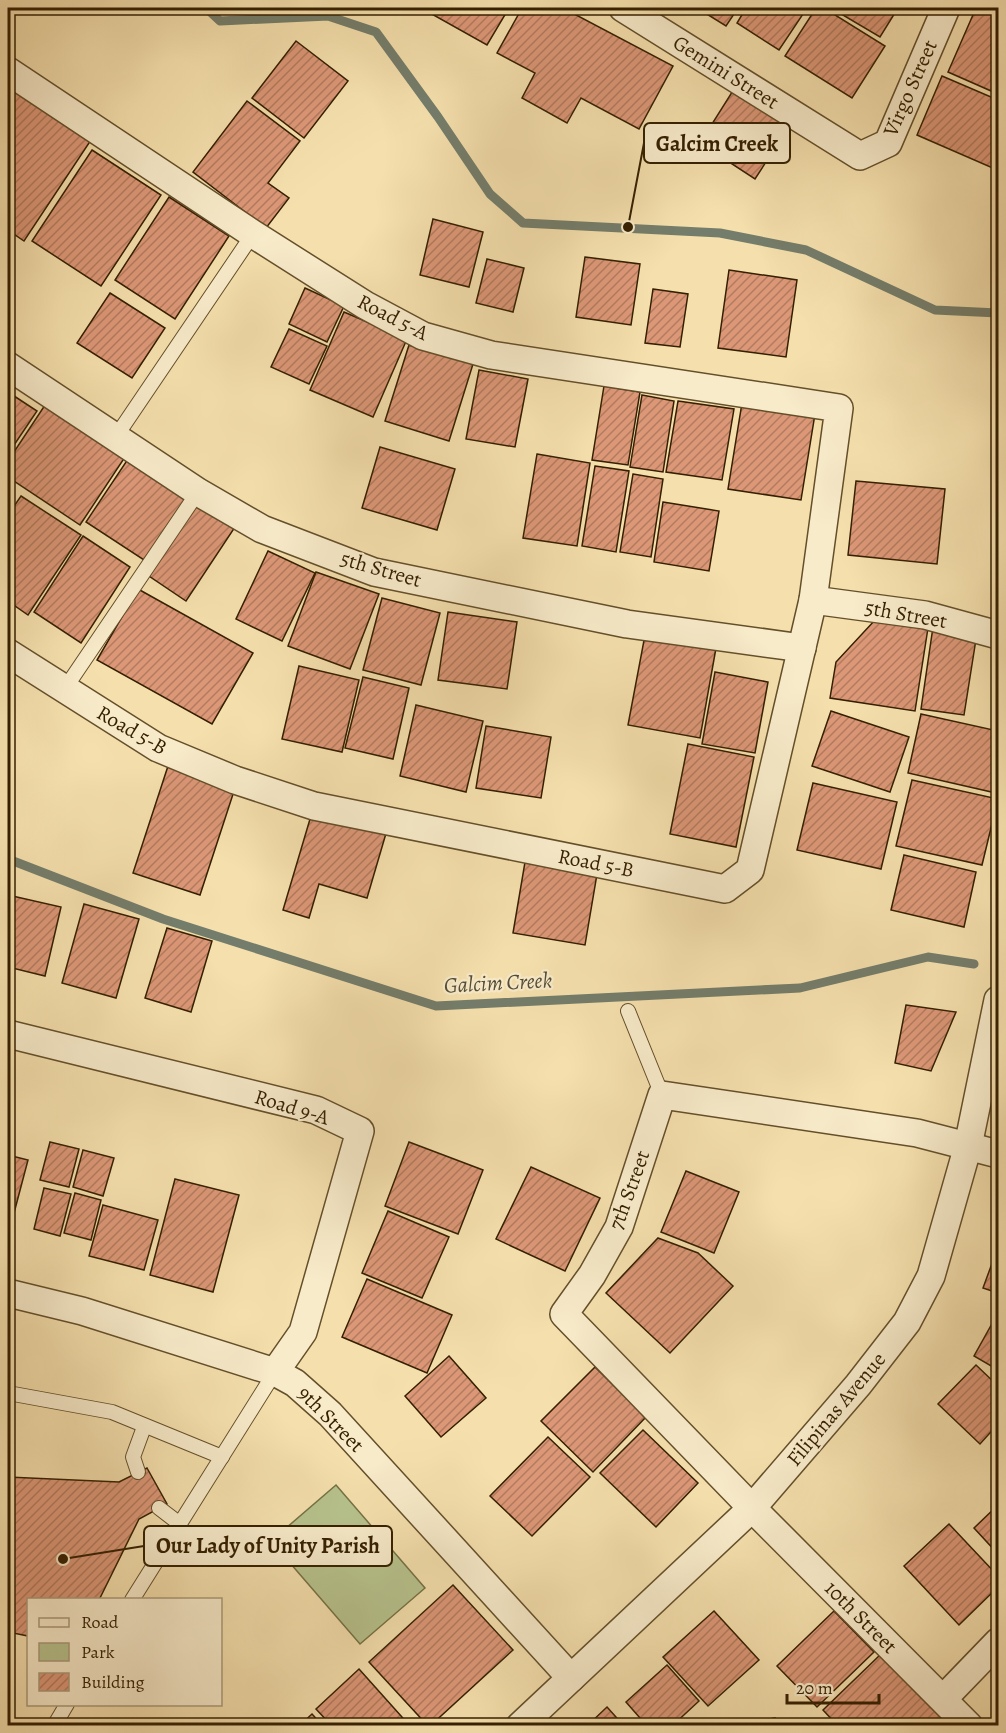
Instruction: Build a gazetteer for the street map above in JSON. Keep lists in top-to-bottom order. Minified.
{"streets":{"street":["Gemini Street","Virgo Street","Road 5-A","5th Street","Road 5-B","Road 9-A","7th Street","Filipinas Avenue","9th Street","10th Street"]},"crossings":[["Gemini Street","Virgo Street"],["Road 5-A","Road 5-B"],["5th Street","Road 5-B"],["Road 9-A","9th Street"],["7th Street","Filipinas Avenue"],["7th Street","10th Street"],["Filipinas Avenue","9th Street"],["Filipinas Avenue","10th Street"]],"water":["Galcim Creek"],"places":["Galcim Creek","Our Lady of Unity Parish"],"legend":["Road","Park","Building"],"scale_bar":"20 m"}
